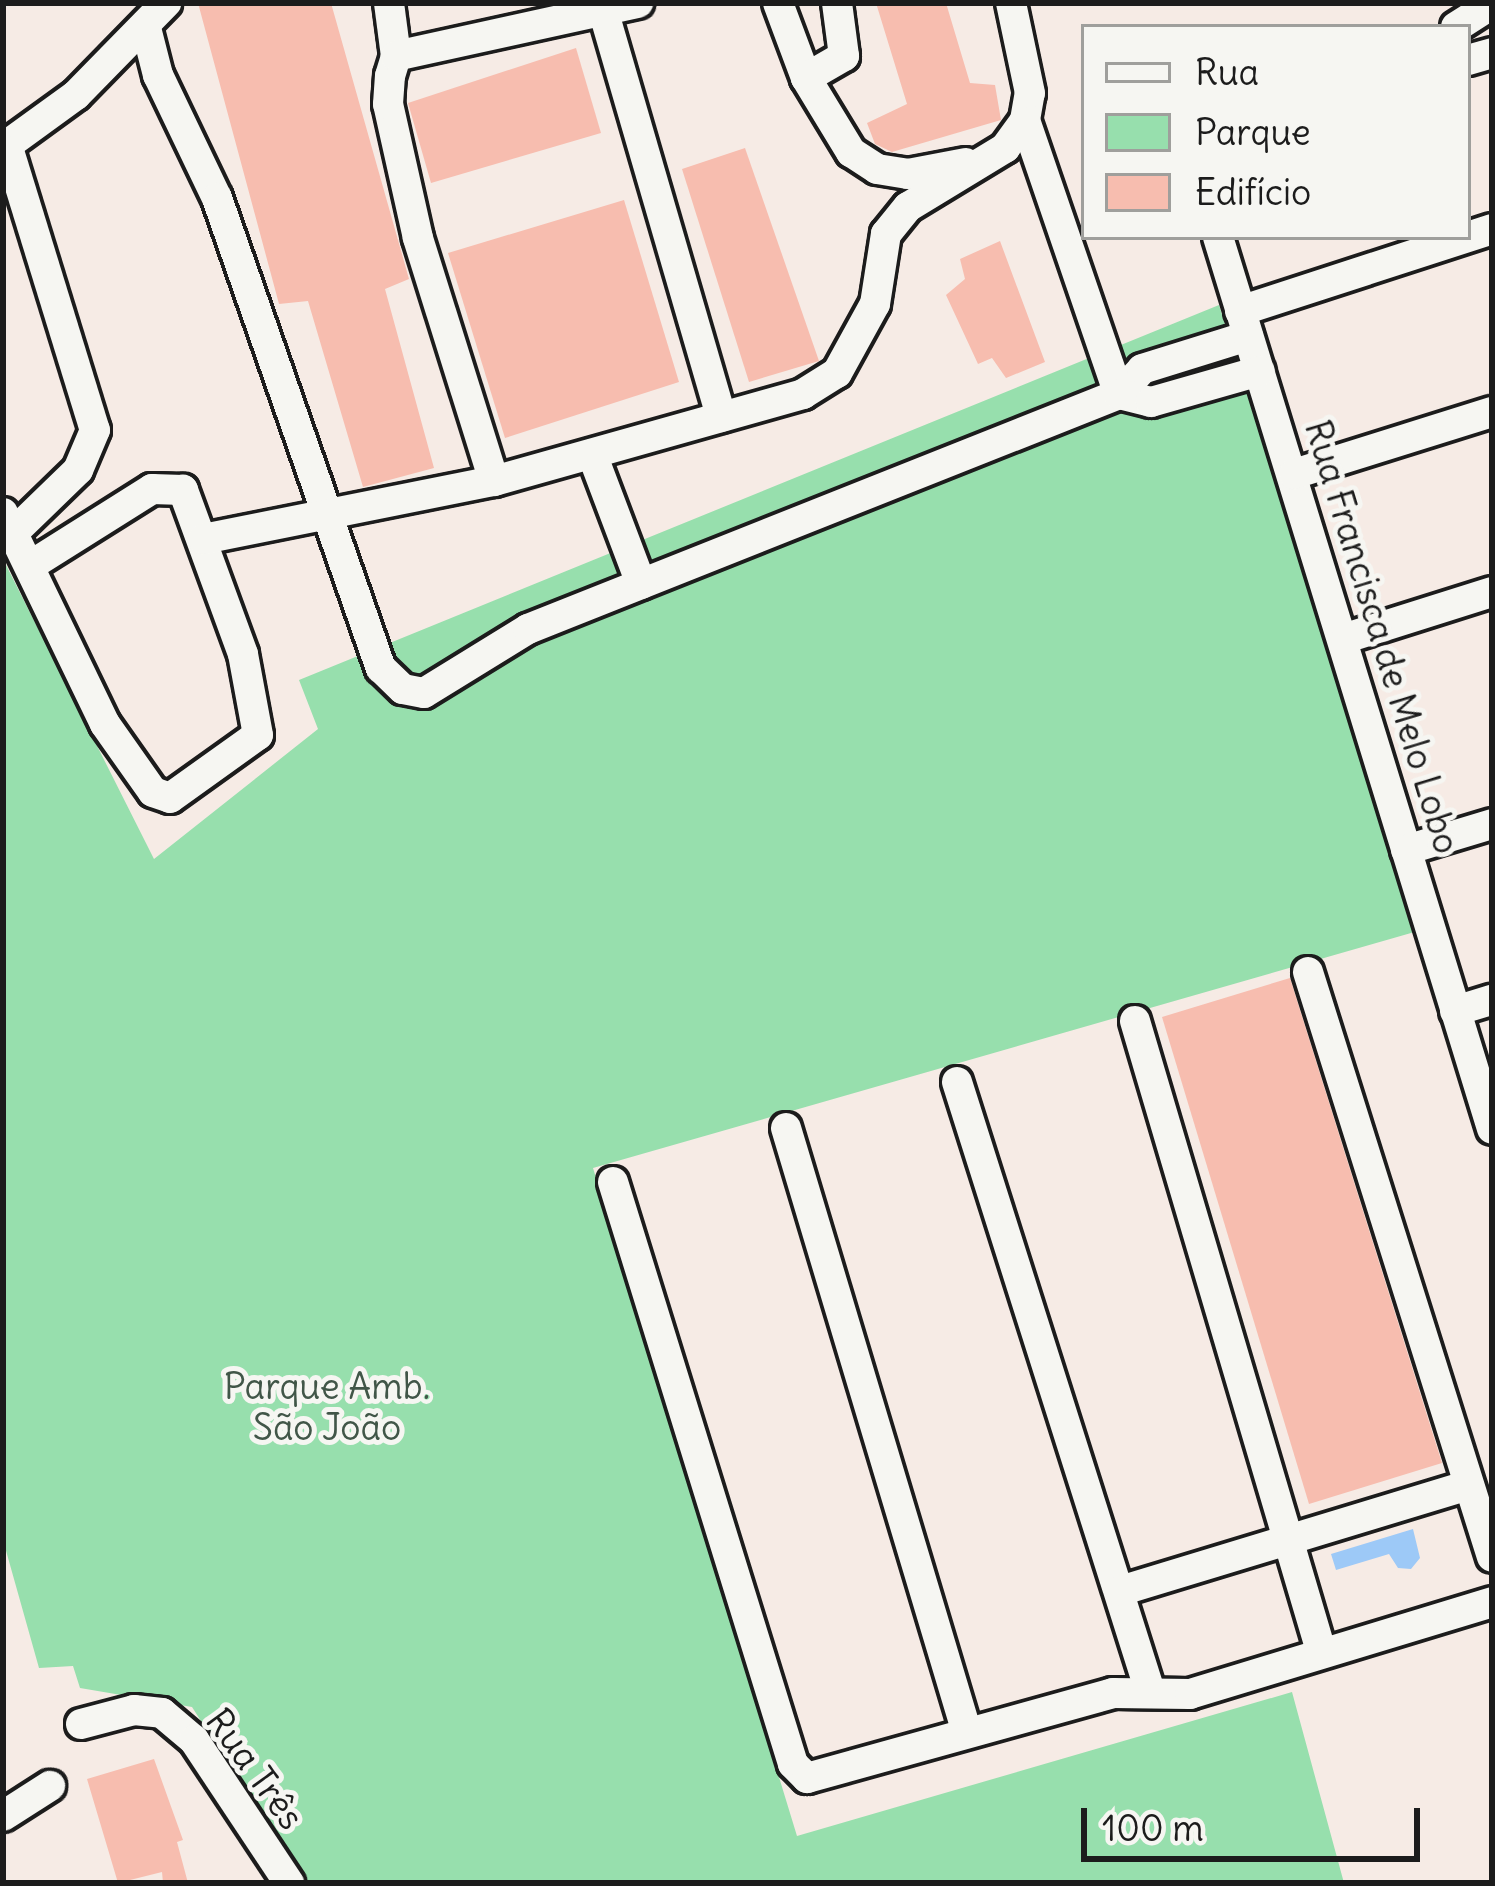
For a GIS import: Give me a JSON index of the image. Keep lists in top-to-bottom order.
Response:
{
  "streets": {
    "street": ["Rua Francisca de Melo Lobo", "Rua Três"]
  },
  "parks": ["Parque Amb. São João"],
  "legend": ["Rua", "Parque", "Edifício"],
  "scale_bar": "100 m"
}
